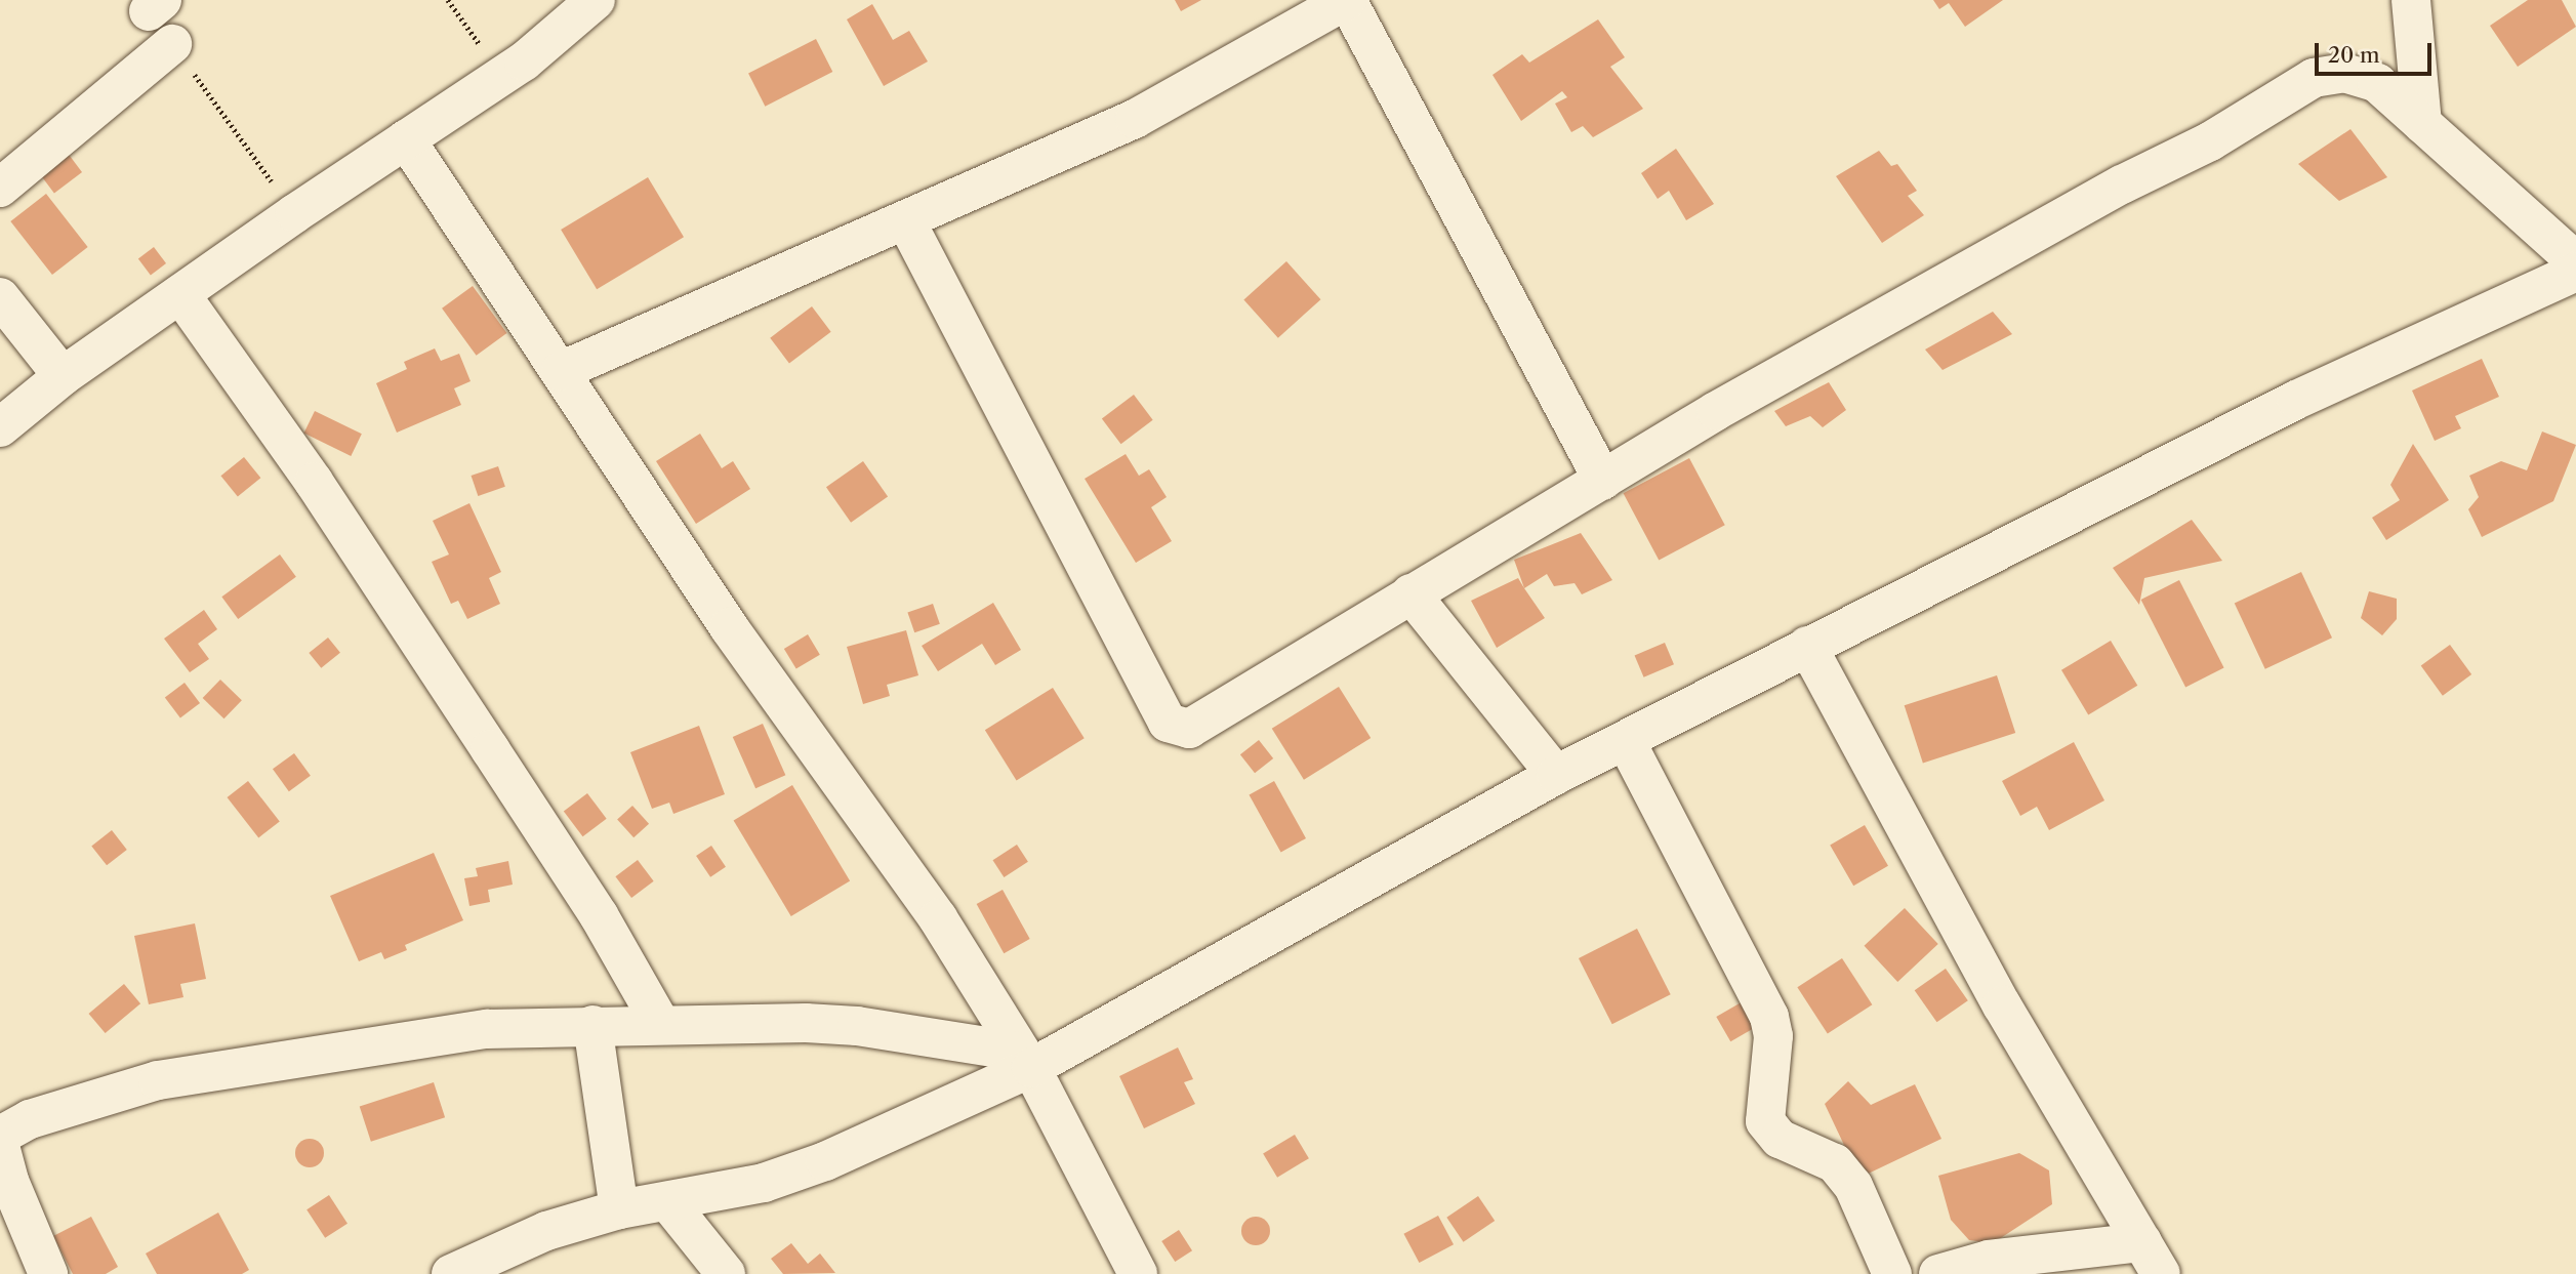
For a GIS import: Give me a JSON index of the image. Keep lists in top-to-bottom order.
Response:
{
  "scale_bar": "20 m"
}
